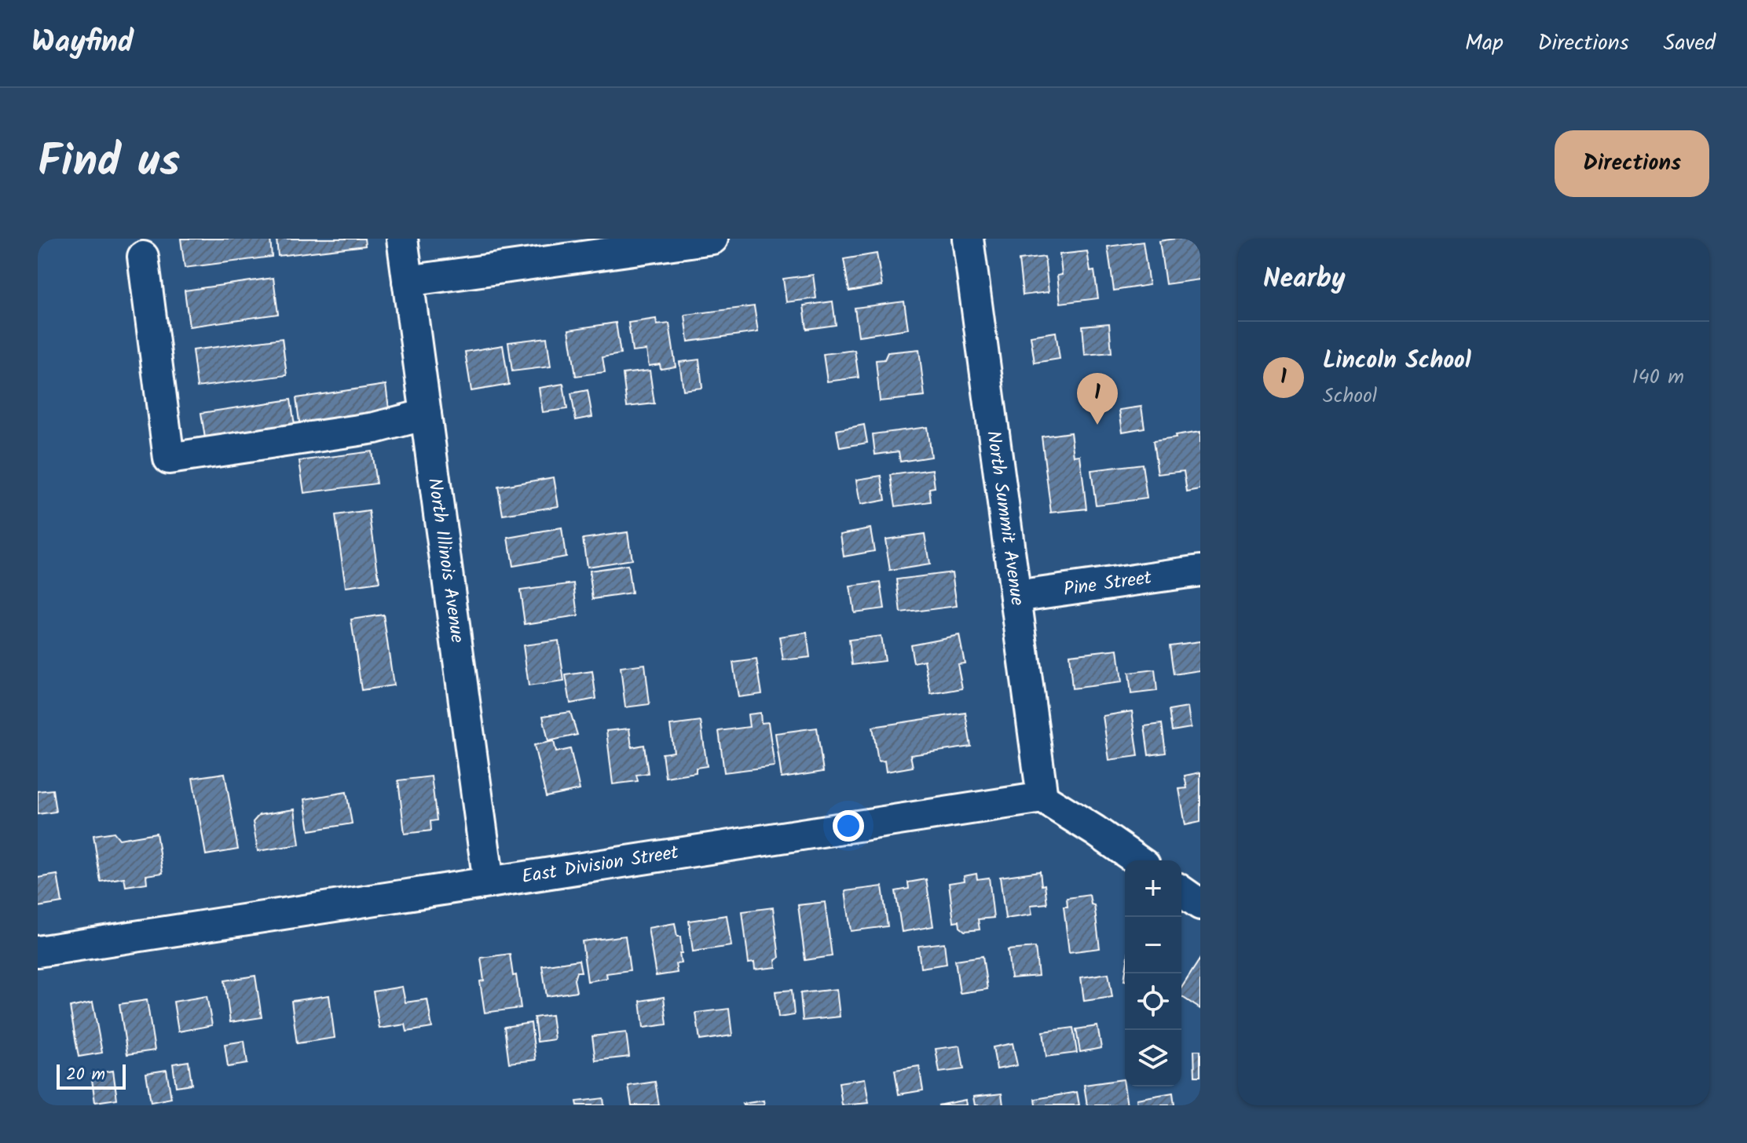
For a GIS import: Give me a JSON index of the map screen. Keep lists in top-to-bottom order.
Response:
{
  "streets": {
    "street": [
      "North Summit Avenue",
      "North Illinois Avenue",
      "Pine Street",
      "East Division Street"
    ]
  },
  "crossings": [
    ["North Summit Avenue", "Pine Street"],
    ["North Summit Avenue", "East Division Street"],
    ["North Illinois Avenue", "East Division Street"]
  ],
  "scale_bar": "20 m",
  "page": {
    "header": "Wayfind",
    "nav": ["Map", "Directions", "Saved"],
    "title": "Find us",
    "buttons": "Directions",
    "heading": "Nearby",
    "list": [
      {
        "mark": "1",
        "name": "Lincoln School",
        "note": "School",
        "value": "140 m"
      }
    ],
    "pins": "1",
    "map_buttons": ["+", "−"],
    "scale": "20 m"
  }
}
